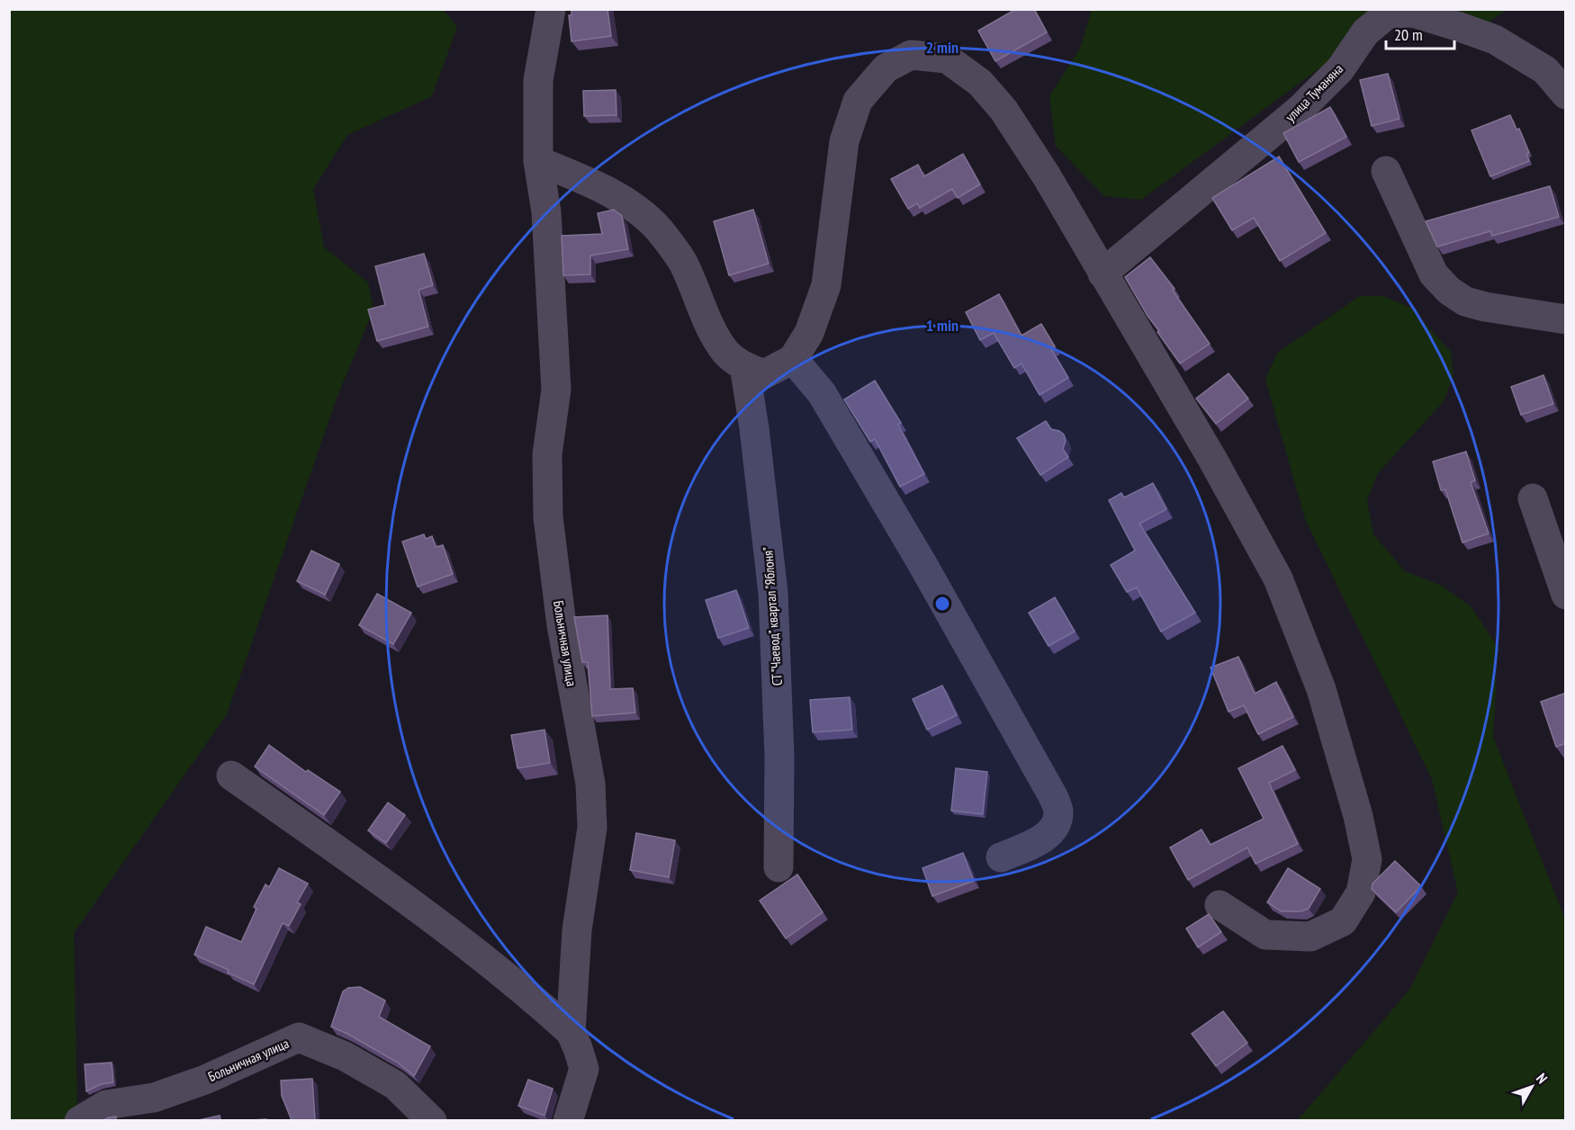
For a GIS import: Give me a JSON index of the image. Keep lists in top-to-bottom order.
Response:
{
  "streets": {
    "street": ["улица Туманяна", "СТ \"Чаевод\" квартал \"Яблоня\"", "Больничная улица"]
  },
  "scale_bar": "20 m",
  "north": "top right",
  "rings": ["2 min", "1 min"]
}
